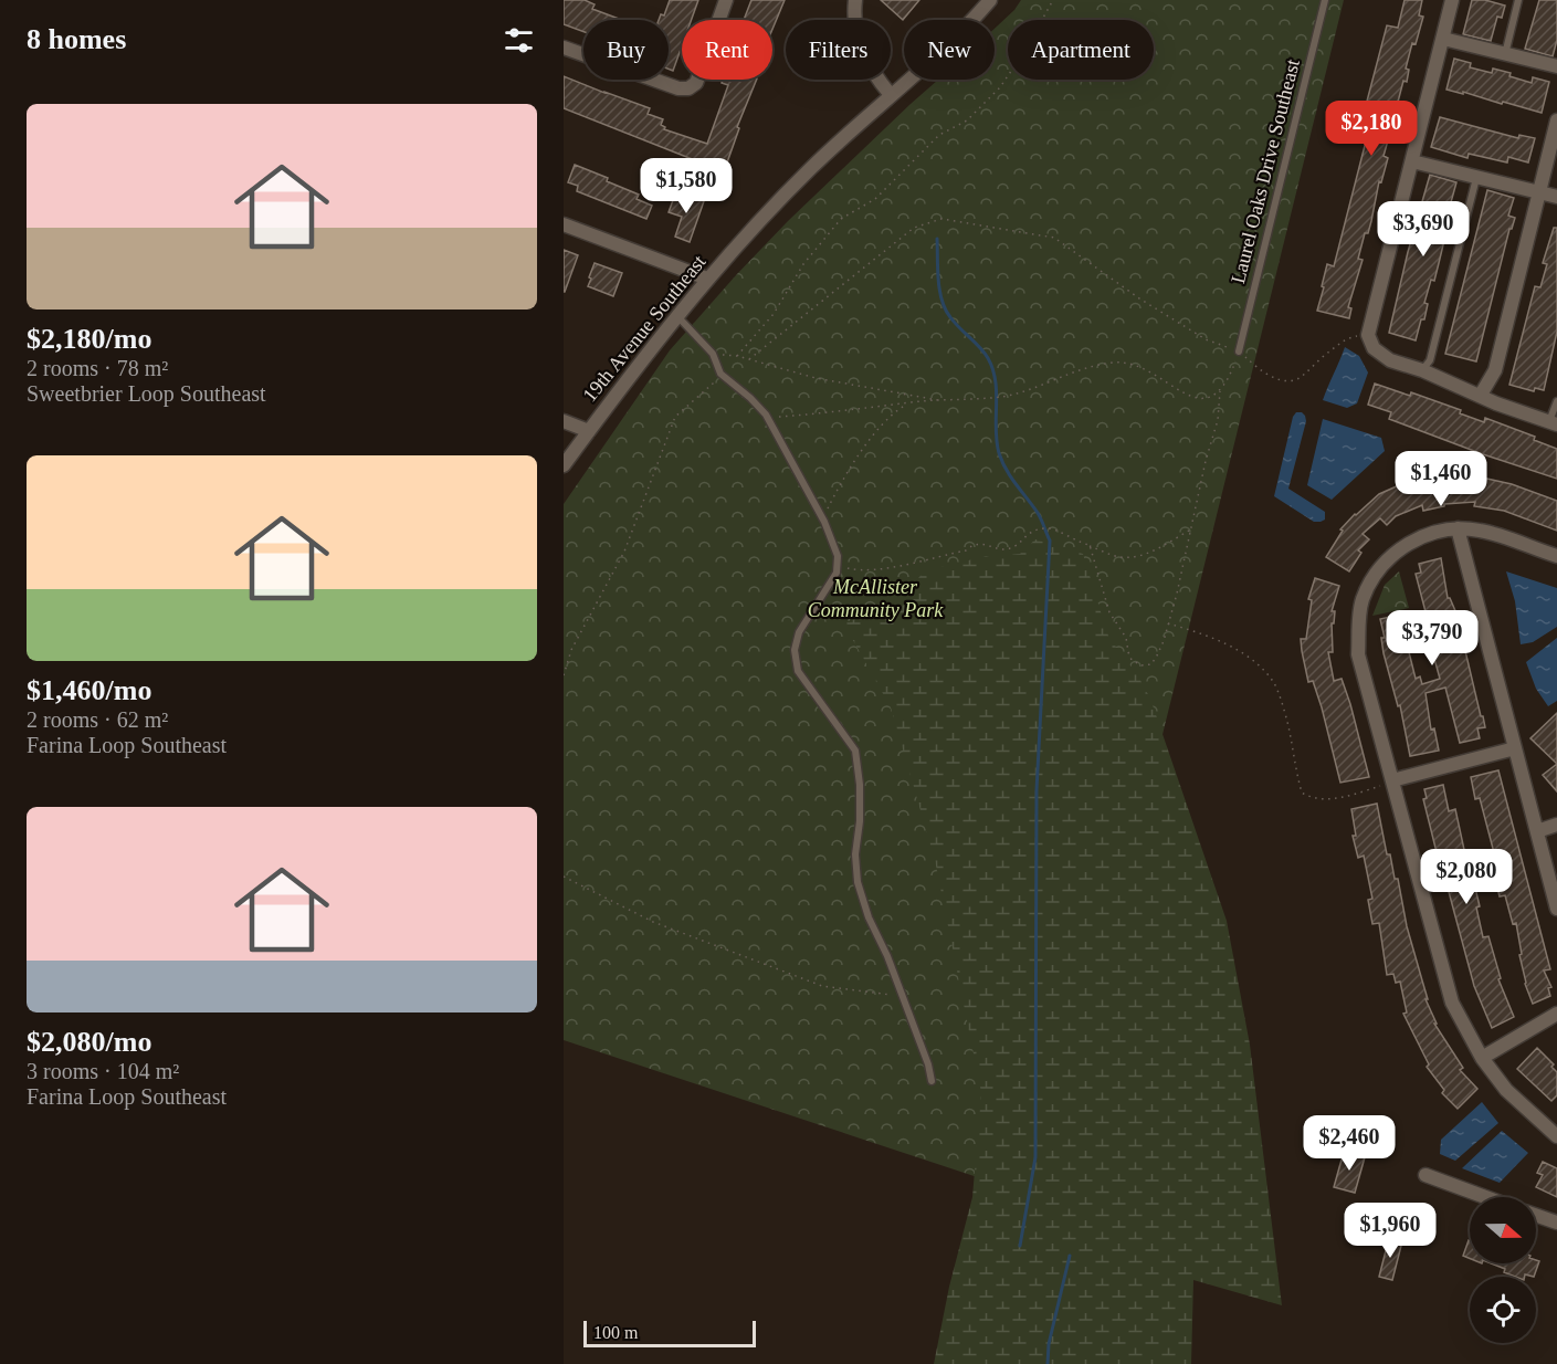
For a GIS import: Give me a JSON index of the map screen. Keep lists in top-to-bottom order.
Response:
{
  "streets": {
    "street": ["19th Avenue Southeast"],
    "lane": ["Laurel Oaks Drive Southeast"]
  },
  "parks": ["McAllister Community Park"],
  "scale_bar": "100 m",
  "north": "right",
  "page": {
    "heading": "8 homes",
    "chip": [
      "Buy",
      "Rent",
      "Filters",
      "New",
      "Apartment"
    ],
    "list": [
      {
        "name": "$2,180/mo",
        "note": "2 rooms · 78 m² · Sweetbrier Loop Southeast"
      },
      {
        "name": "$1,460/mo",
        "note": "2 rooms · 62 m² · Farina Loop Southeast"
      },
      {
        "name": "$2,080/mo",
        "note": "3 rooms · 104 m² · Farina Loop Southeast"
      }
    ],
    "price": [
      "$2,180",
      "$1,580",
      "$3,690",
      "$1,460",
      "$3,790",
      "$2,080",
      "$2,460",
      "$1,960"
    ],
    "scale": "100 m"
  }
}
